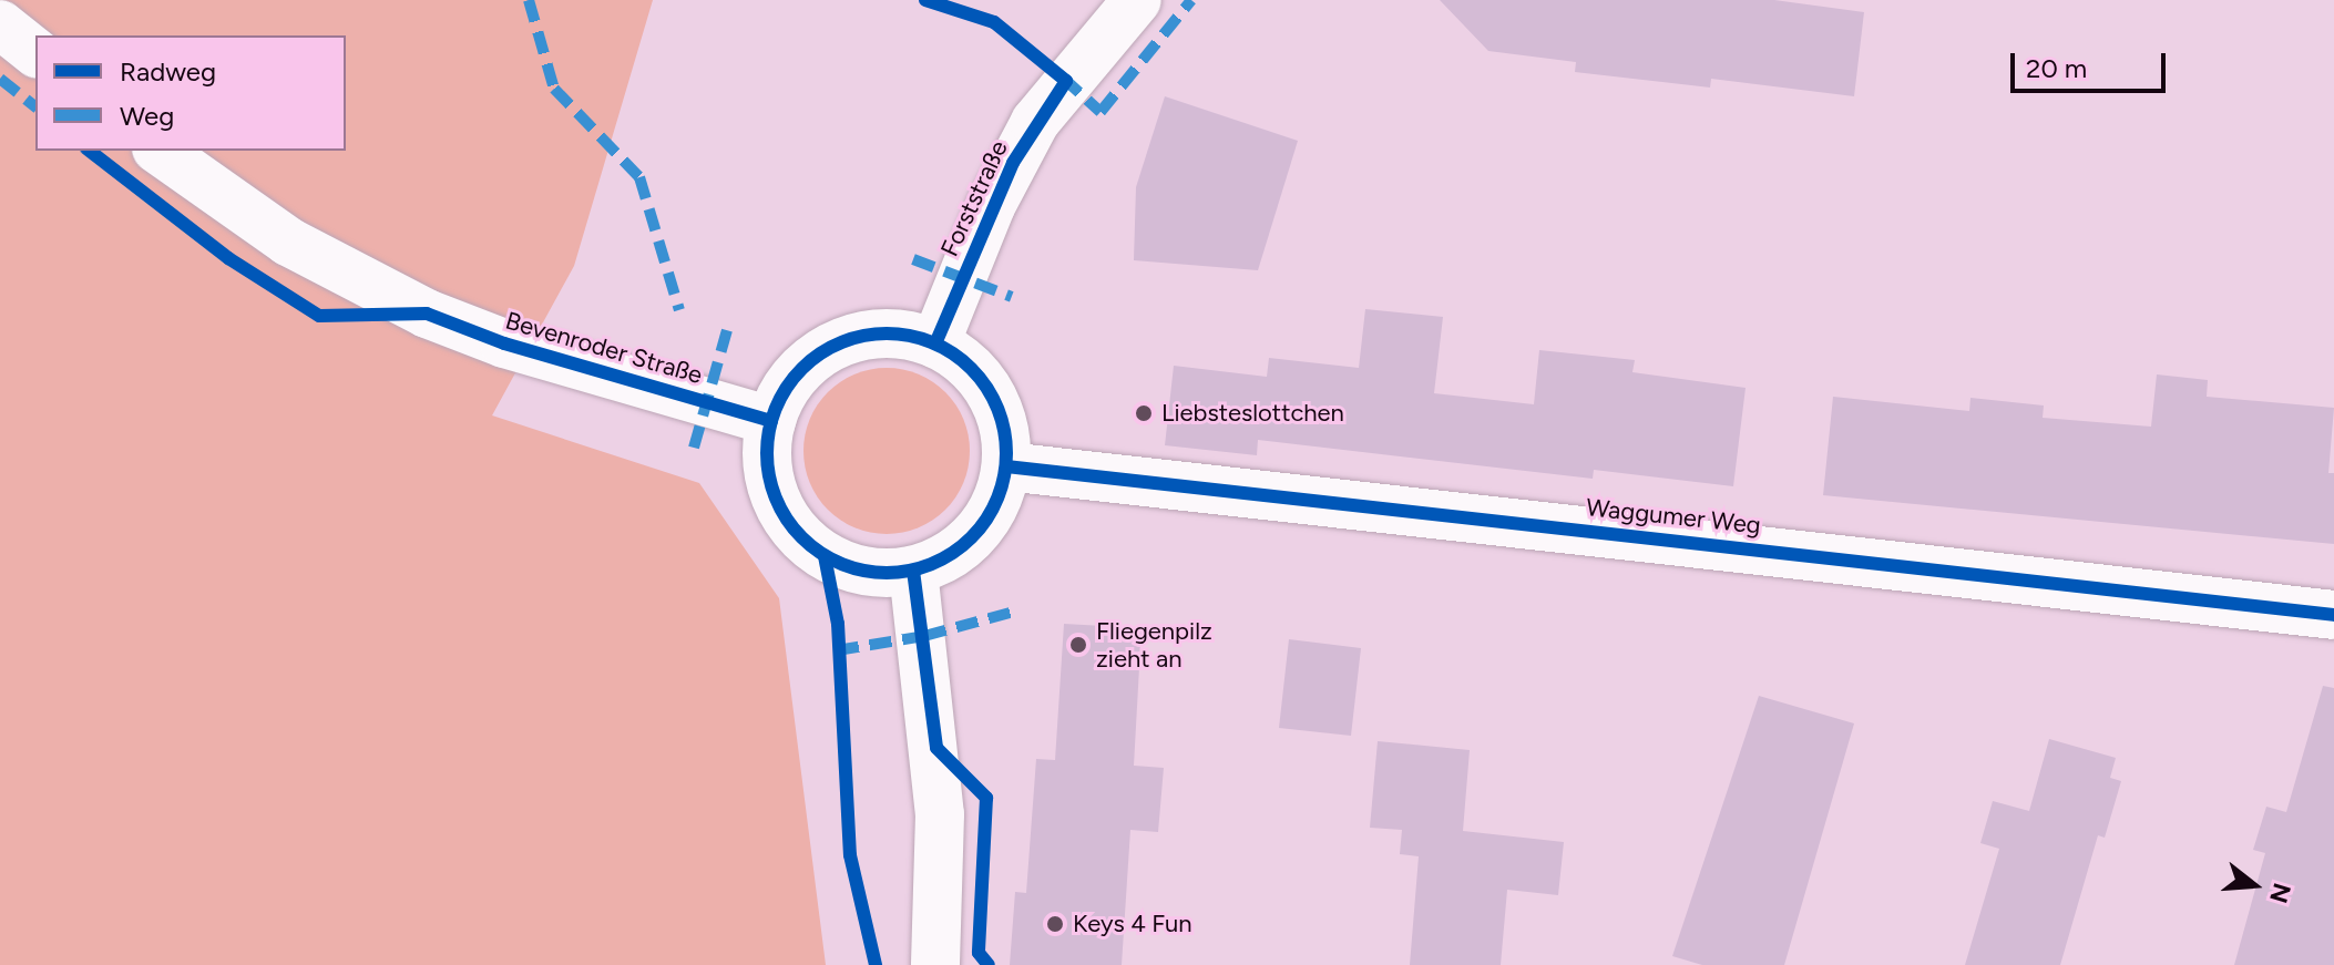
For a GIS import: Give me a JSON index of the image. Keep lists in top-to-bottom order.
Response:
{
  "streets": {
    "main road": ["Forststraße", "Bevenroder Straße", "Waggumer Weg"]
  },
  "crossings": [
    ["Forststraße", "Bevenroder Straße"],
    ["Forststraße", "Waggumer Weg"],
    ["Bevenroder Straße", "Waggumer Weg"]
  ],
  "places": ["Liebsteslottchen", "Fliegenpilz zieht an", "Keys 4 Fun"],
  "legend": ["Radweg", "Weg"],
  "scale_bar": "20 m",
  "north": "right"
}
